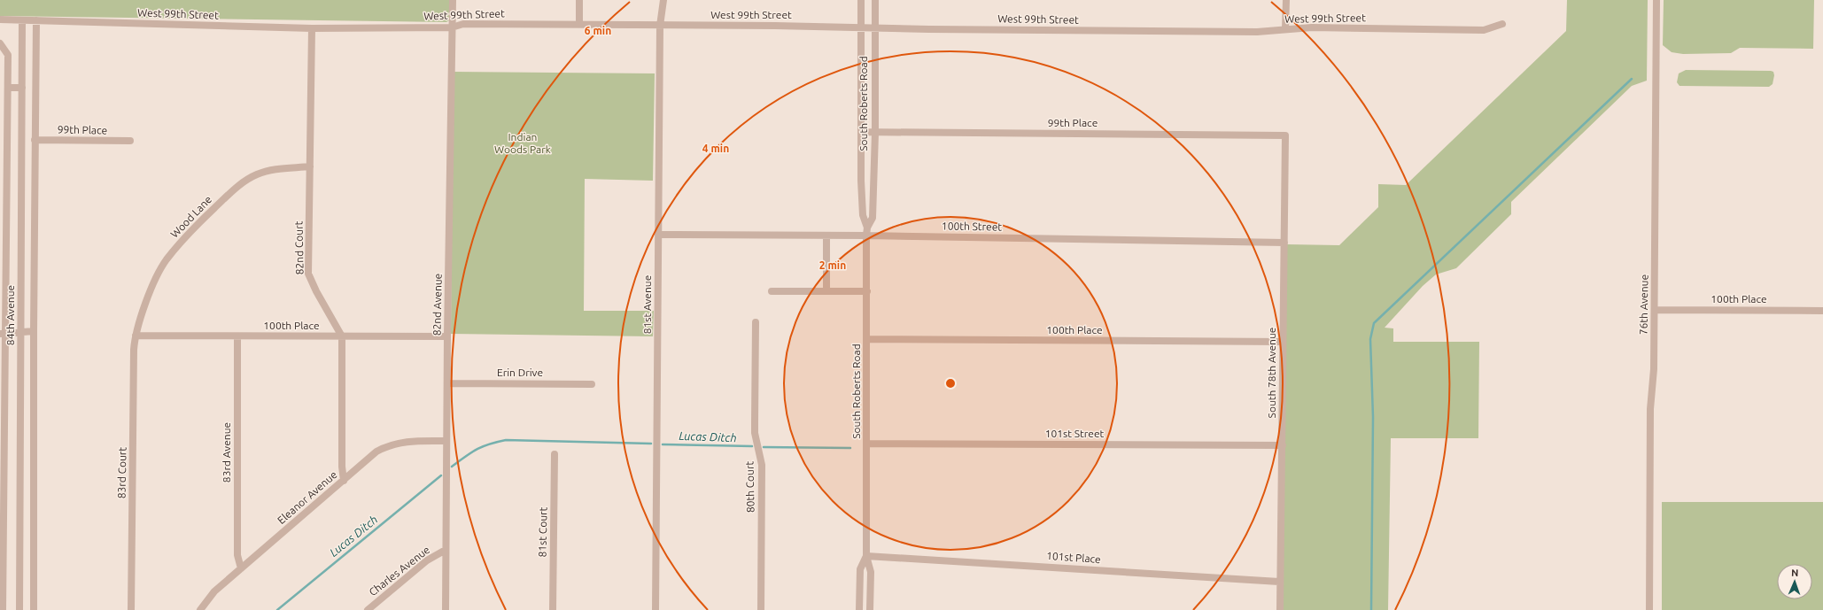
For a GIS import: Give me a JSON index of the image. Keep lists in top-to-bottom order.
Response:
{
  "streets": {
    "street": [
      "West 99th Street",
      "South Roberts Road",
      "99th Place",
      "Wood Lane",
      "100th Street",
      "82nd Court",
      "100th Place",
      "82nd Avenue",
      "81st Avenue",
      "76th Avenue",
      "84th Avenue",
      "Erin Drive",
      "South 78th Avenue",
      "101st Street",
      "83rd Avenue",
      "83rd Court",
      "80th Court",
      "Eleanor Avenue",
      "81st Court",
      "101st Place",
      "Charles Avenue"
    ]
  },
  "crossings": [
    ["West 99th Street", "South Roberts Road"],
    ["West 99th Street", "82nd Court"],
    ["West 99th Street", "82nd Avenue"],
    ["West 99th Street", "81st Avenue"],
    ["West 99th Street", "84th Avenue"],
    ["South Roberts Road", "99th Place"],
    ["South Roberts Road", "100th Street"],
    ["South Roberts Road", "100th Place"],
    ["South Roberts Road", "101st Street"],
    ["South Roberts Road", "101st Place"],
    ["99th Place", "South 78th Avenue"],
    ["Wood Lane", "82nd Court"],
    ["Wood Lane", "100th Place"],
    ["Wood Lane", "83rd Court"],
    ["100th Street", "81st Avenue"],
    ["100th Street", "South 78th Avenue"],
    ["82nd Court", "100th Place"],
    ["82nd Court", "Eleanor Avenue"],
    ["100th Place", "82nd Avenue"],
    ["100th Place", "76th Avenue"],
    ["100th Place", "South 78th Avenue"],
    ["100th Place", "83rd Avenue"],
    ["100th Place", "83rd Court"],
    ["82nd Avenue", "Erin Drive"],
    ["82nd Avenue", "Eleanor Avenue"],
    ["82nd Avenue", "Charles Avenue"],
    ["South 78th Avenue", "101st Street"],
    ["South 78th Avenue", "101st Place"],
    ["83rd Avenue", "Eleanor Avenue"]
  ],
  "water": ["Lucas Ditch"],
  "parks": ["Indian Woods Park"],
  "north": "top",
  "rings": ["6 min", "4 min", "2 min"]
}
